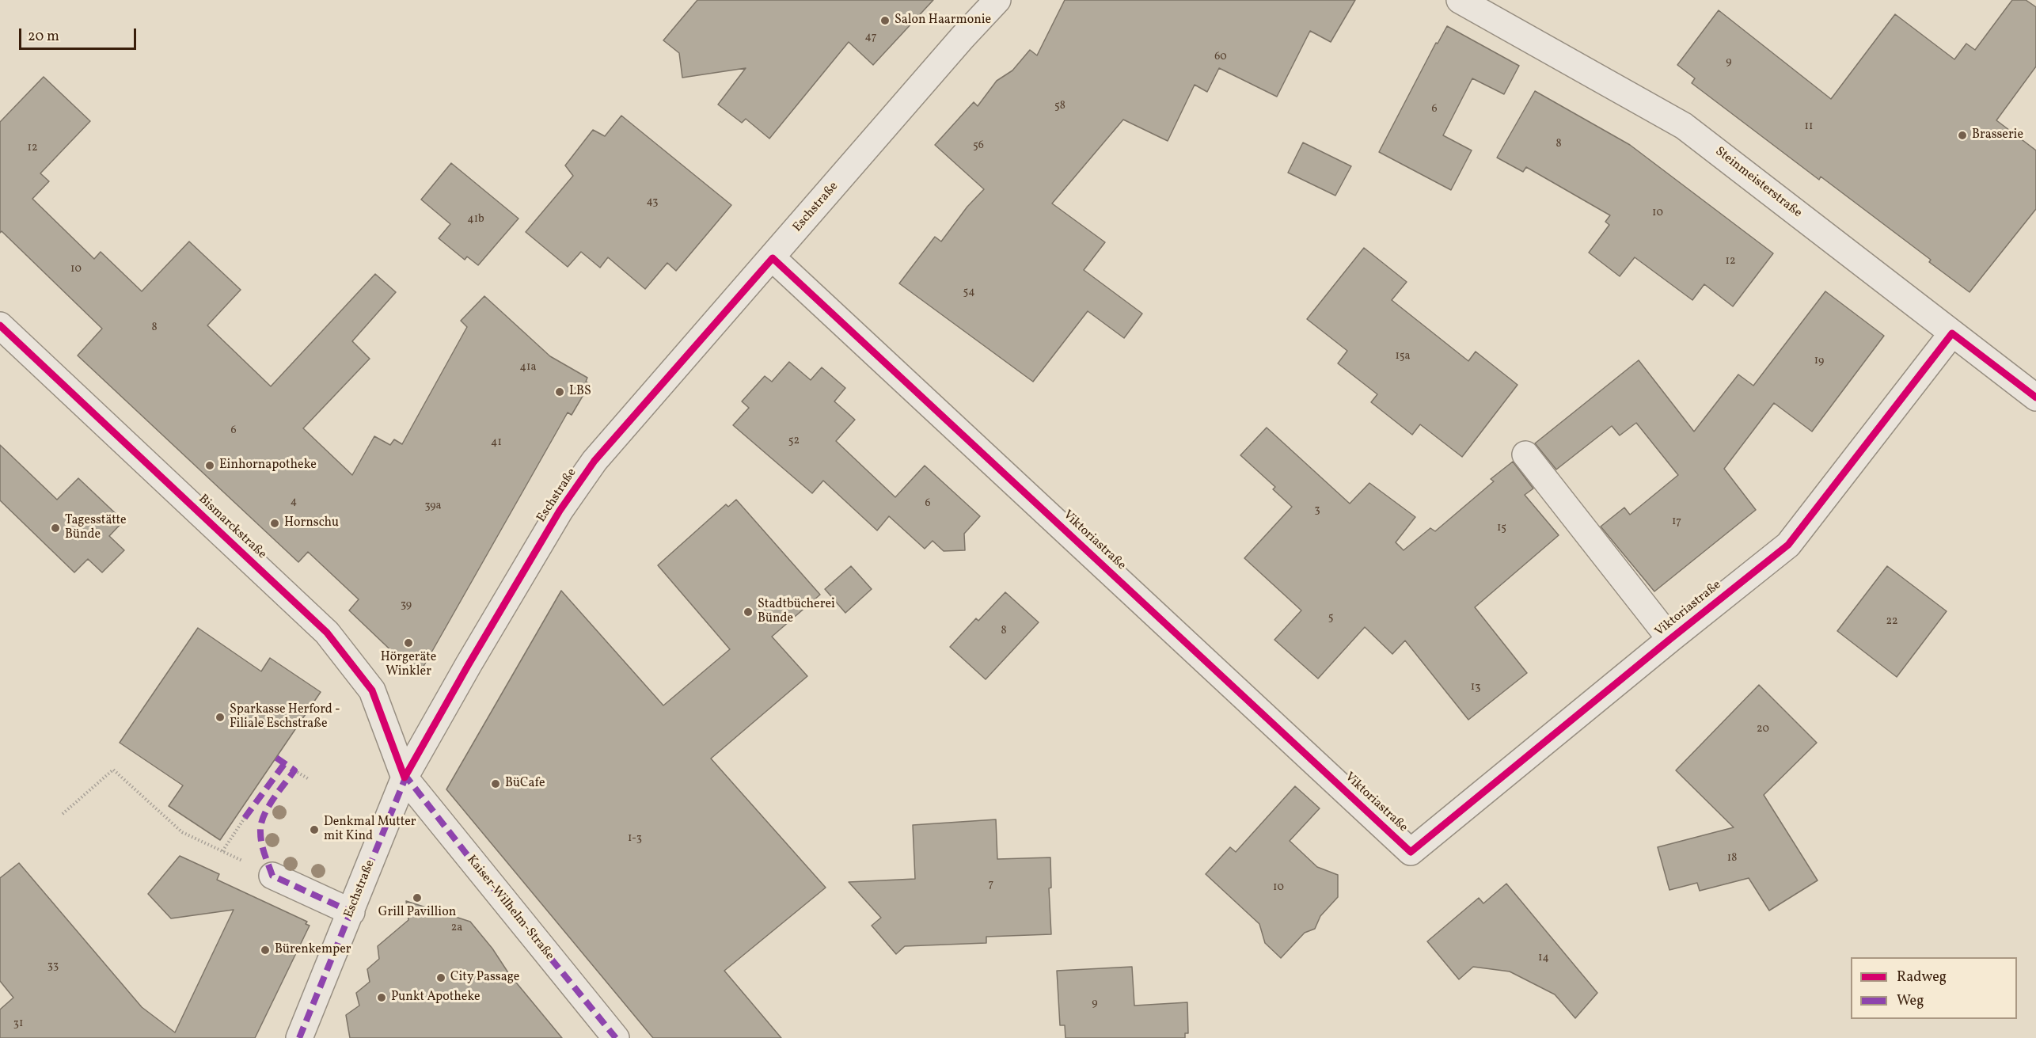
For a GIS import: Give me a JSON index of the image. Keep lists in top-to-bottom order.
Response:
{
  "streets": {
    "street": [
      "Steinmeisterstraße",
      "Eschstraße",
      "Bismarckstraße",
      "Viktoriastraße",
      "Kaiser-Wilhelm-Straße"
    ]
  },
  "crossings": [
    ["Steinmeisterstraße", "Viktoriastraße"],
    ["Eschstraße", "Bismarckstraße"],
    ["Eschstraße", "Viktoriastraße"],
    ["Eschstraße", "Kaiser-Wilhelm-Straße"],
    ["Bismarckstraße", "Kaiser-Wilhelm-Straße"]
  ],
  "places": [
    "Salon Haarmonie",
    "Brasserie",
    "LBS",
    "Einhornapotheke",
    "Hornschu",
    "Tagesstätte Bünde",
    "Stadtbücherei Bünde",
    "Hörgeräte Winkler",
    "Sparkasse Herford - Filiale Eschstraße",
    "BüCafe",
    "Denkmal Mutter mit Kind",
    "Grill Pavillion",
    "Bürenkemper",
    "City Passage",
    "Punkt Apotheke"
  ],
  "house_numbers": [
    "47",
    "60",
    "9",
    "58",
    "6",
    "11",
    "8",
    "56",
    "12",
    "43",
    "10",
    "41b",
    "12",
    "10",
    "54",
    "8",
    "15a",
    "19",
    "41a",
    "6",
    "52",
    "41",
    "4",
    "6",
    "39a",
    "3",
    "17",
    "15",
    "39",
    "5",
    "22",
    "8",
    "13",
    "20",
    "1-3",
    "18",
    "7",
    "10",
    "2a",
    "14",
    "33",
    "9",
    "31"
  ],
  "legend": ["Radweg", "Weg"],
  "scale_bar": "20 m"
}
